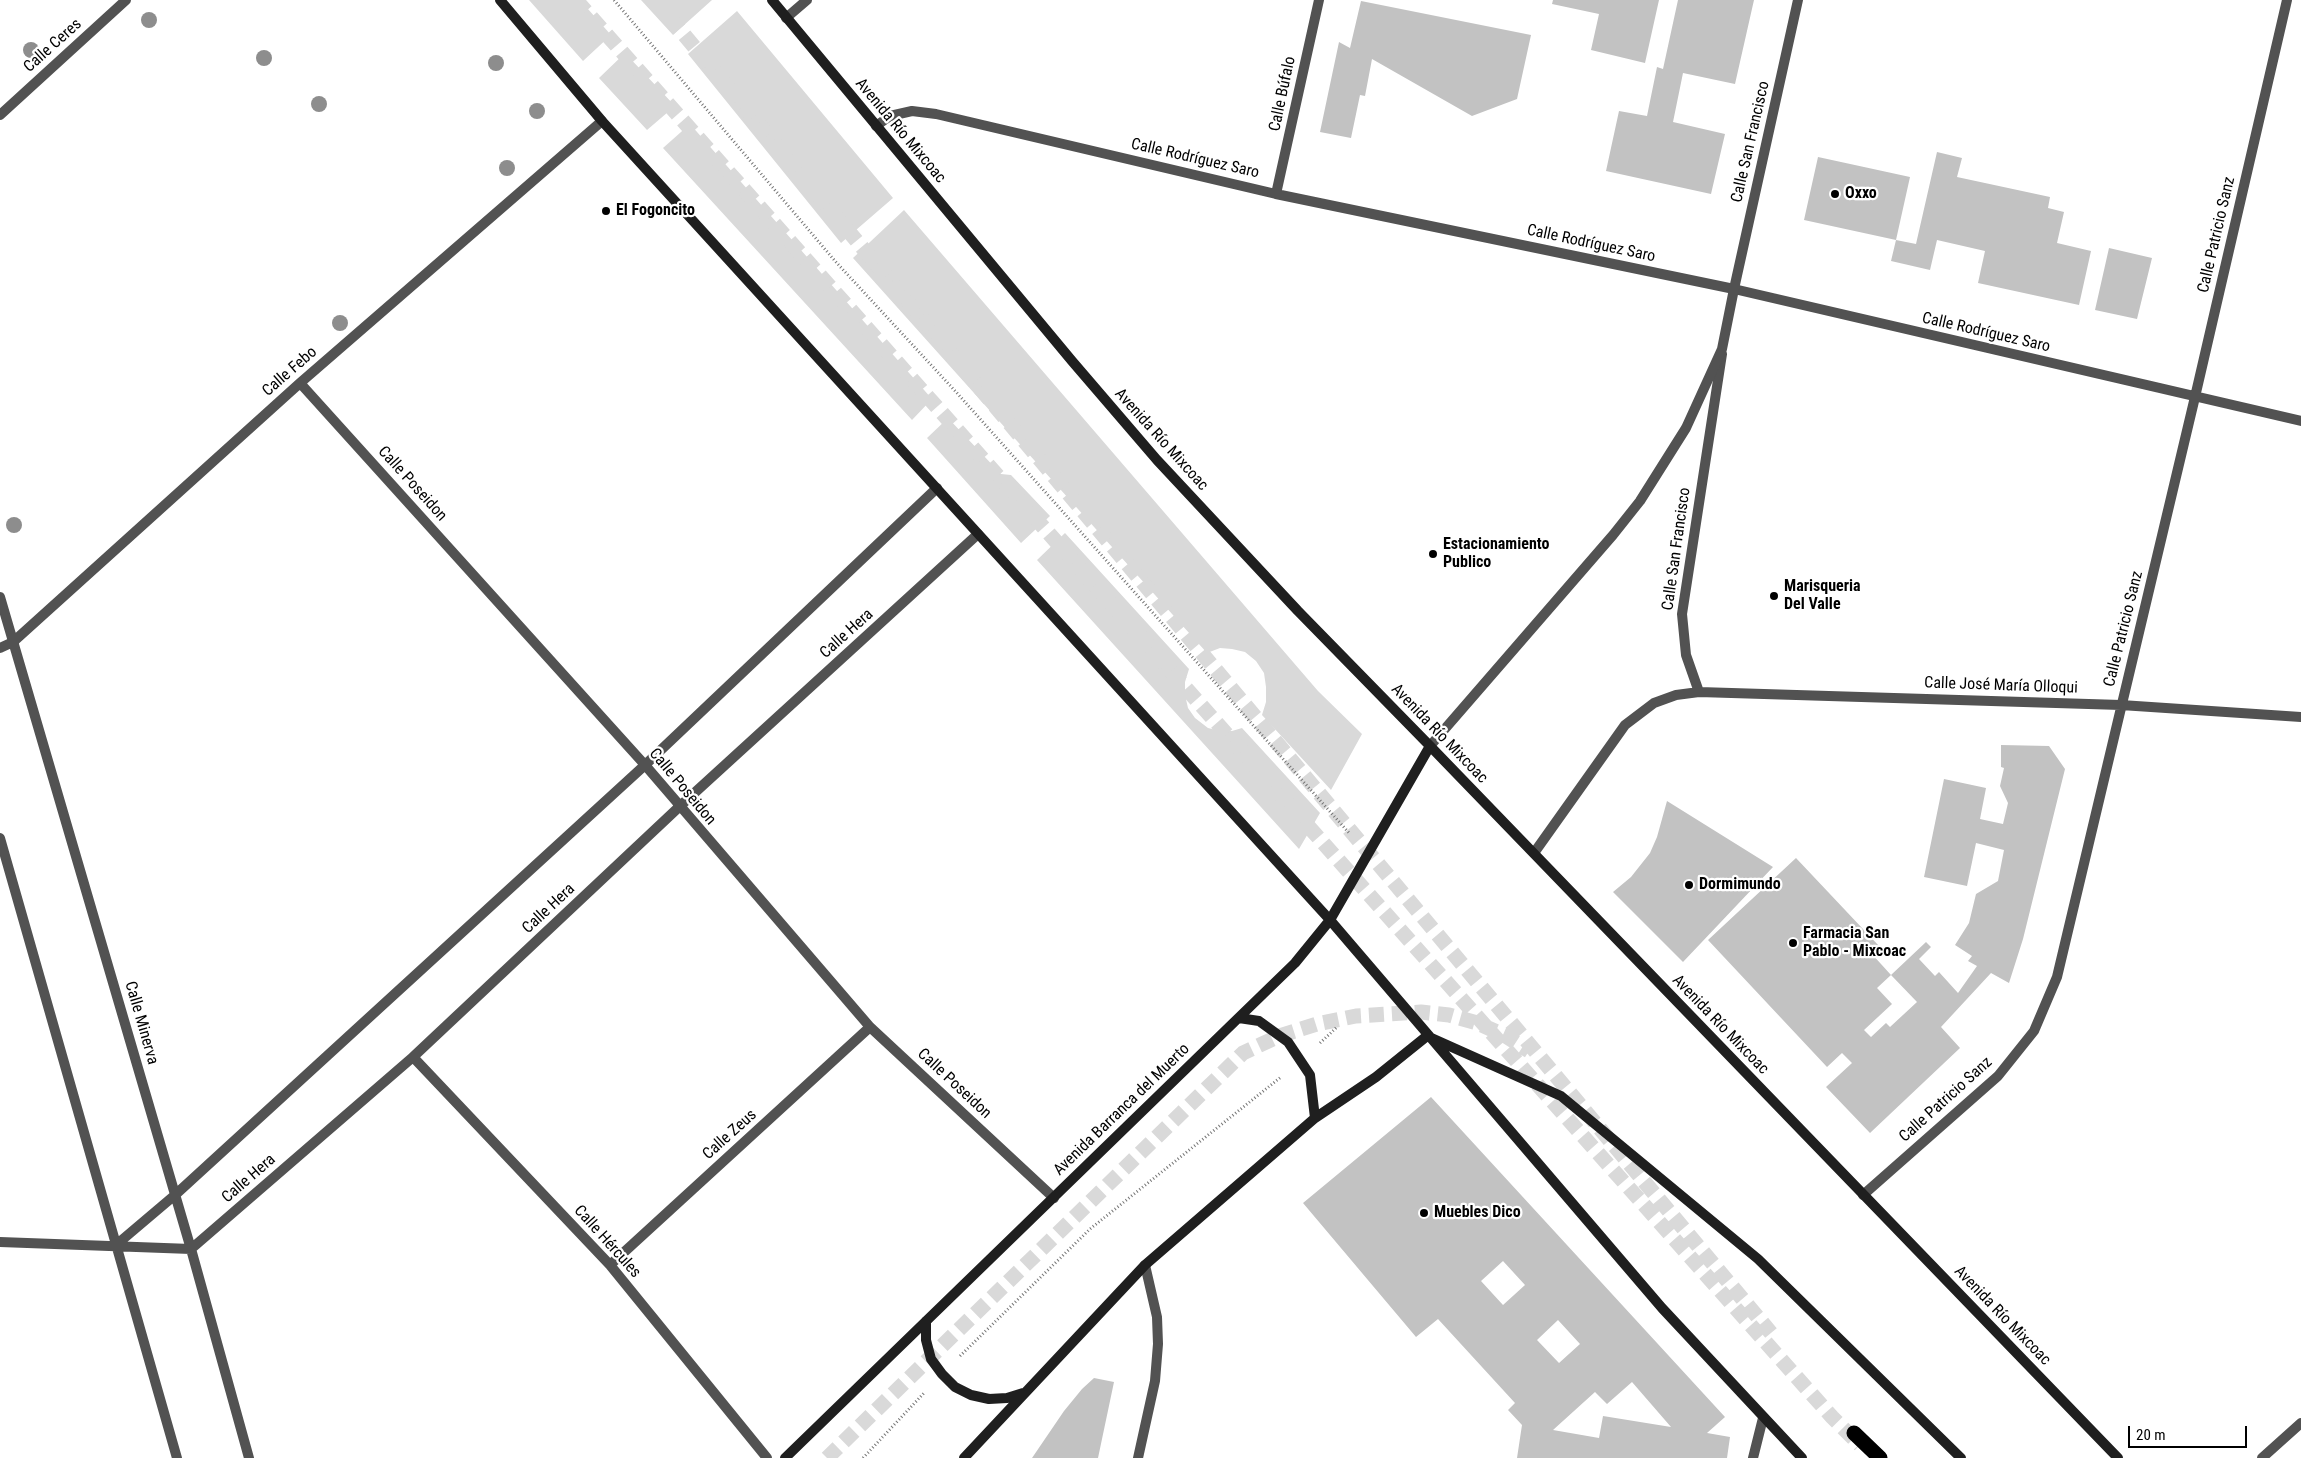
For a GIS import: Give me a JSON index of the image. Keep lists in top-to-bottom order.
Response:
{
  "streets": {
    "main road": ["Avenida Río Mixcoac", "Avenida Barranca del Muerto"],
    "street": [
      "Calle Ceres",
      "Calle Búfalo",
      "Calle San Francisco",
      "Calle Rodríguez Saro",
      "Calle Patricio Sanz",
      "Calle Febo",
      "Calle Poseidon",
      "Calle Hera",
      "Calle José María Olloqui",
      "Calle Minerva",
      "Calle Zeus",
      "Calle Hércules"
    ]
  },
  "crossings": [
    ["Calle Búfalo", "Calle Rodríguez Saro"],
    ["Avenida Río Mixcoac", "Calle San Francisco"],
    ["Avenida Río Mixcoac", "Calle Rodríguez Saro"],
    ["Avenida Río Mixcoac", "Calle Patricio Sanz"],
    ["Avenida Río Mixcoac", "Avenida Barranca del Muerto"],
    ["Calle San Francisco", "Calle Rodríguez Saro"],
    ["Calle San Francisco", "Calle José María Olloqui"],
    ["Calle San Francisco", "Avenida Barranca del Muerto"],
    ["Calle Rodríguez Saro", "Calle Patricio Sanz"],
    ["Calle Patricio Sanz", "Calle José María Olloqui"],
    ["Calle Febo", "Calle Poseidon"],
    ["Calle Febo", "Calle Minerva"],
    ["Calle Poseidon", "Calle Hera"],
    ["Calle Poseidon", "Avenida Barranca del Muerto"],
    ["Calle Poseidon", "Calle Zeus"],
    ["Calle Hera", "Calle Minerva"],
    ["Calle Hera", "Calle Hércules"],
    ["Calle Zeus", "Calle Hércules"]
  ],
  "places": [
    "Oxxo",
    "El Fogoncito",
    "Estacionamiento Publico",
    "Marisqueria Del Valle",
    "Dormimundo",
    "Farmacia San Pablo - Mixcoac",
    "Muebles Dico"
  ],
  "scale_bar": "20 m"
}
